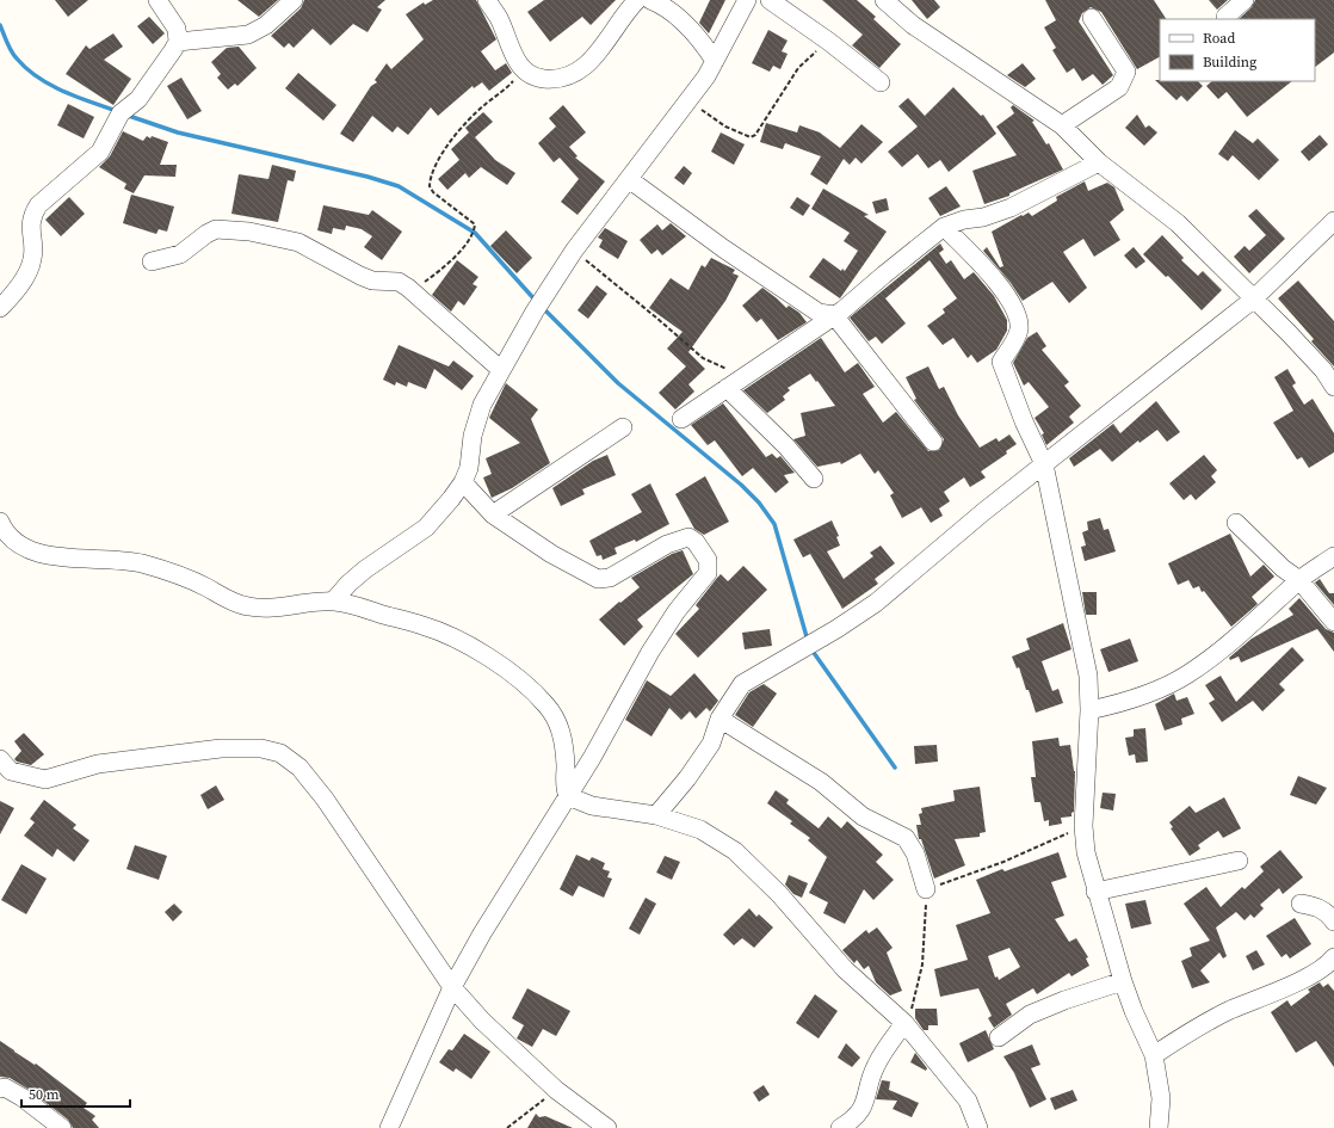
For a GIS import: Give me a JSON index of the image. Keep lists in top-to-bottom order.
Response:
{
  "legend": ["Road", "Building"],
  "scale_bar": "50 m"
}
